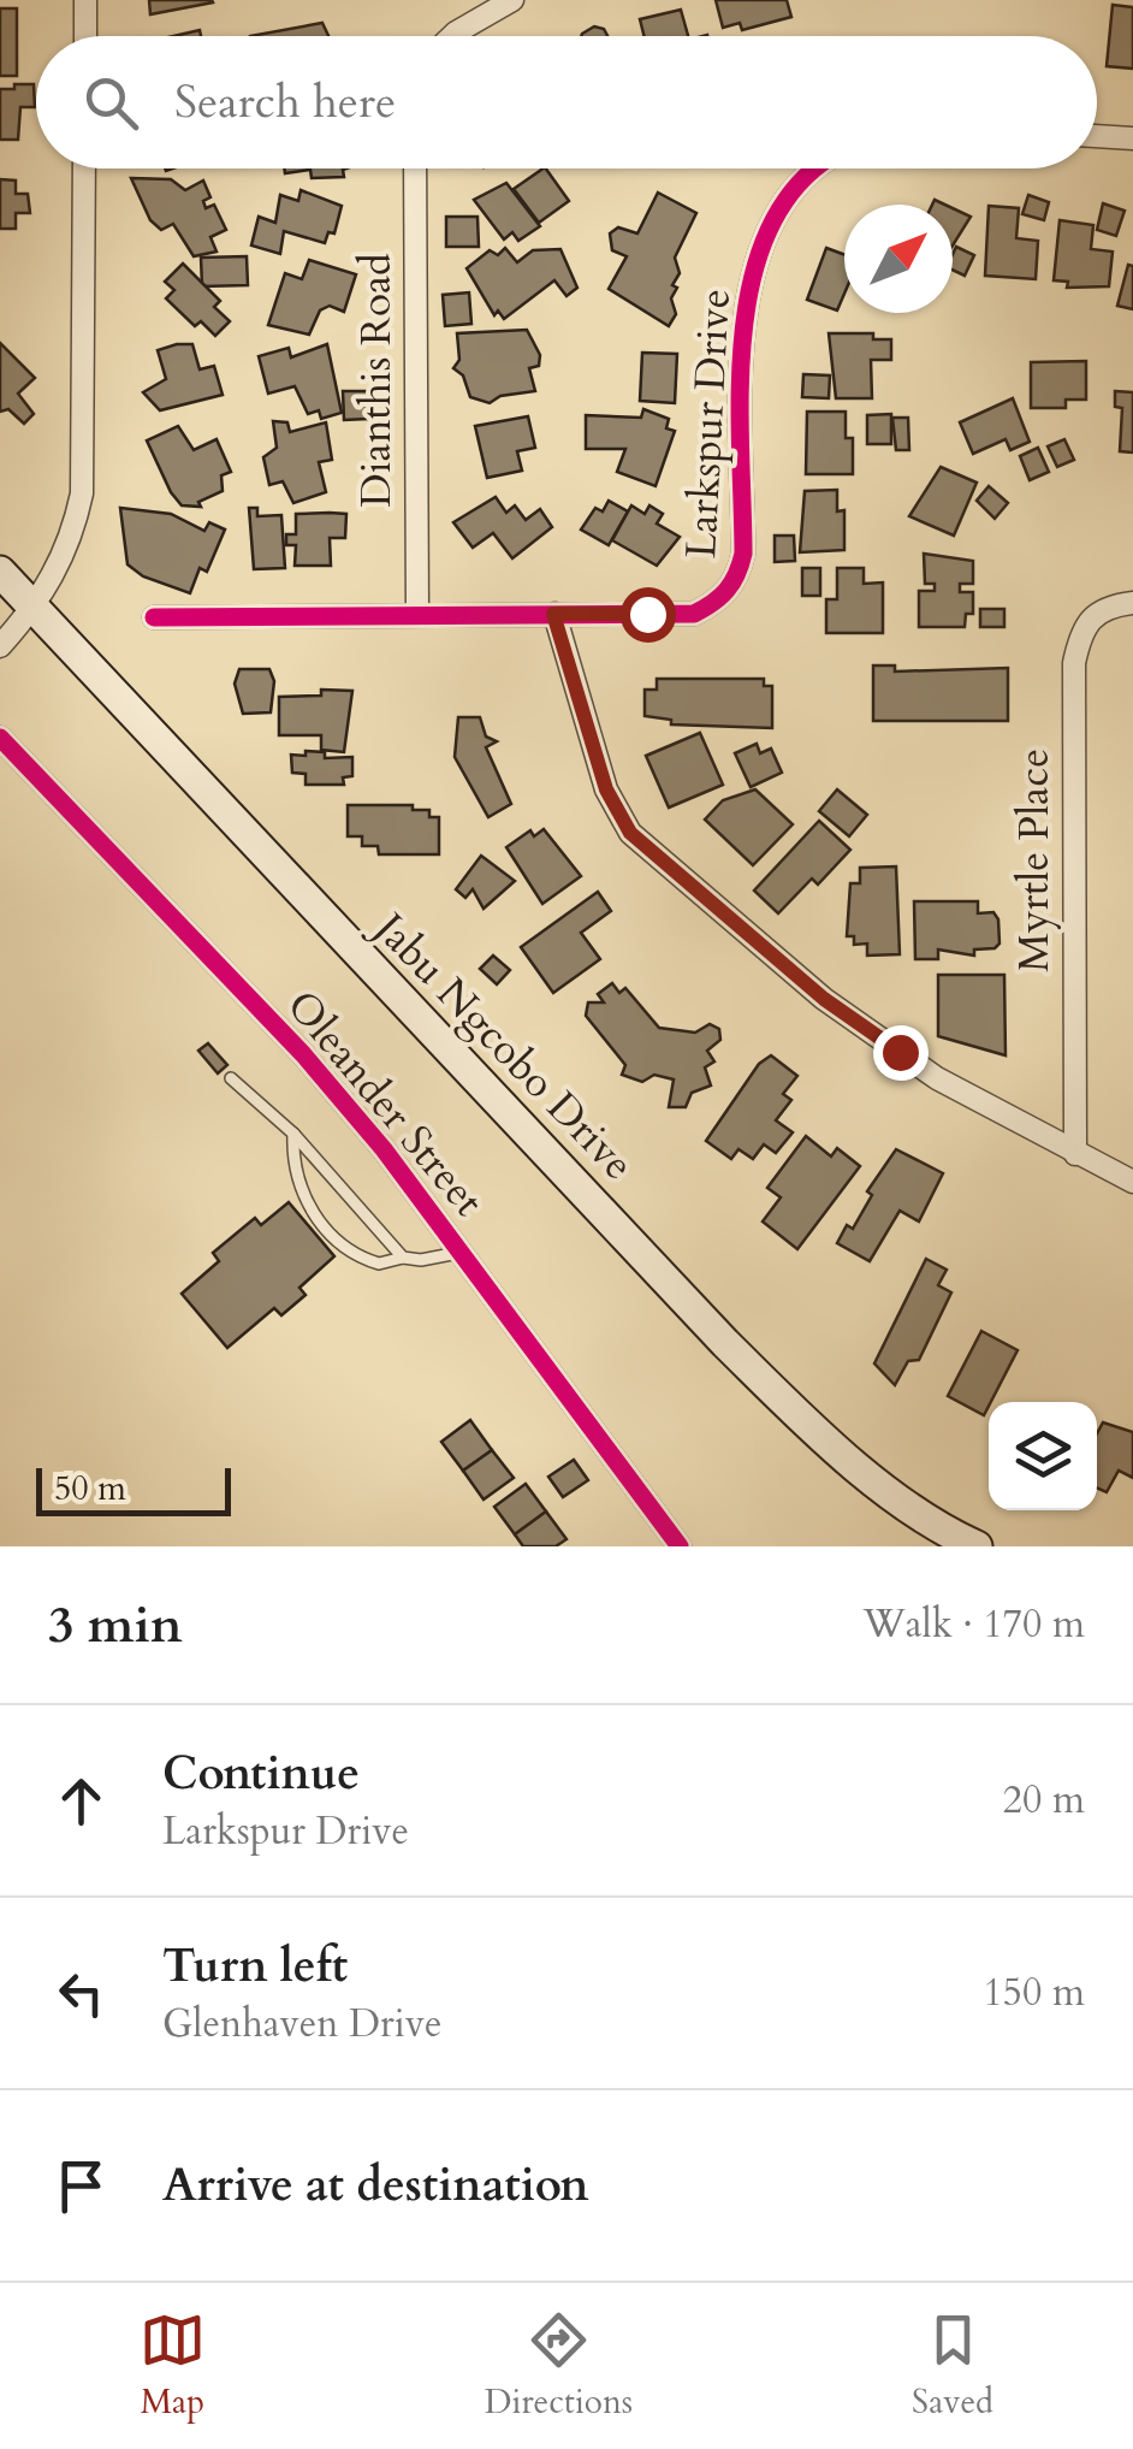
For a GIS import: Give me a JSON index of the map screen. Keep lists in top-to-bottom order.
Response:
{
  "streets": {
    "main road": ["Jabu Ngcobo Drive"],
    "street": [
      "Dianthis Road",
      "Larkspur Drive",
      "Myrtle Place",
      "Oleander Street"
    ]
  },
  "crossings": [
    ["Dianthis Road", "Larkspur Drive"]
  ],
  "scale_bar": "50 m",
  "north": "top right",
  "page": {
    "search": "Search here",
    "scale": "50 m",
    "heading": ["3 min", "Walk · 170 m"],
    "list": [
      ["Continue", "Larkspur Drive", "20 m"],
      ["Turn left", "Glenhaven Drive", "150 m"],
      "Arrive at destination"
    ],
    "nav": ["Map", "Directions", "Saved"]
  }
}
